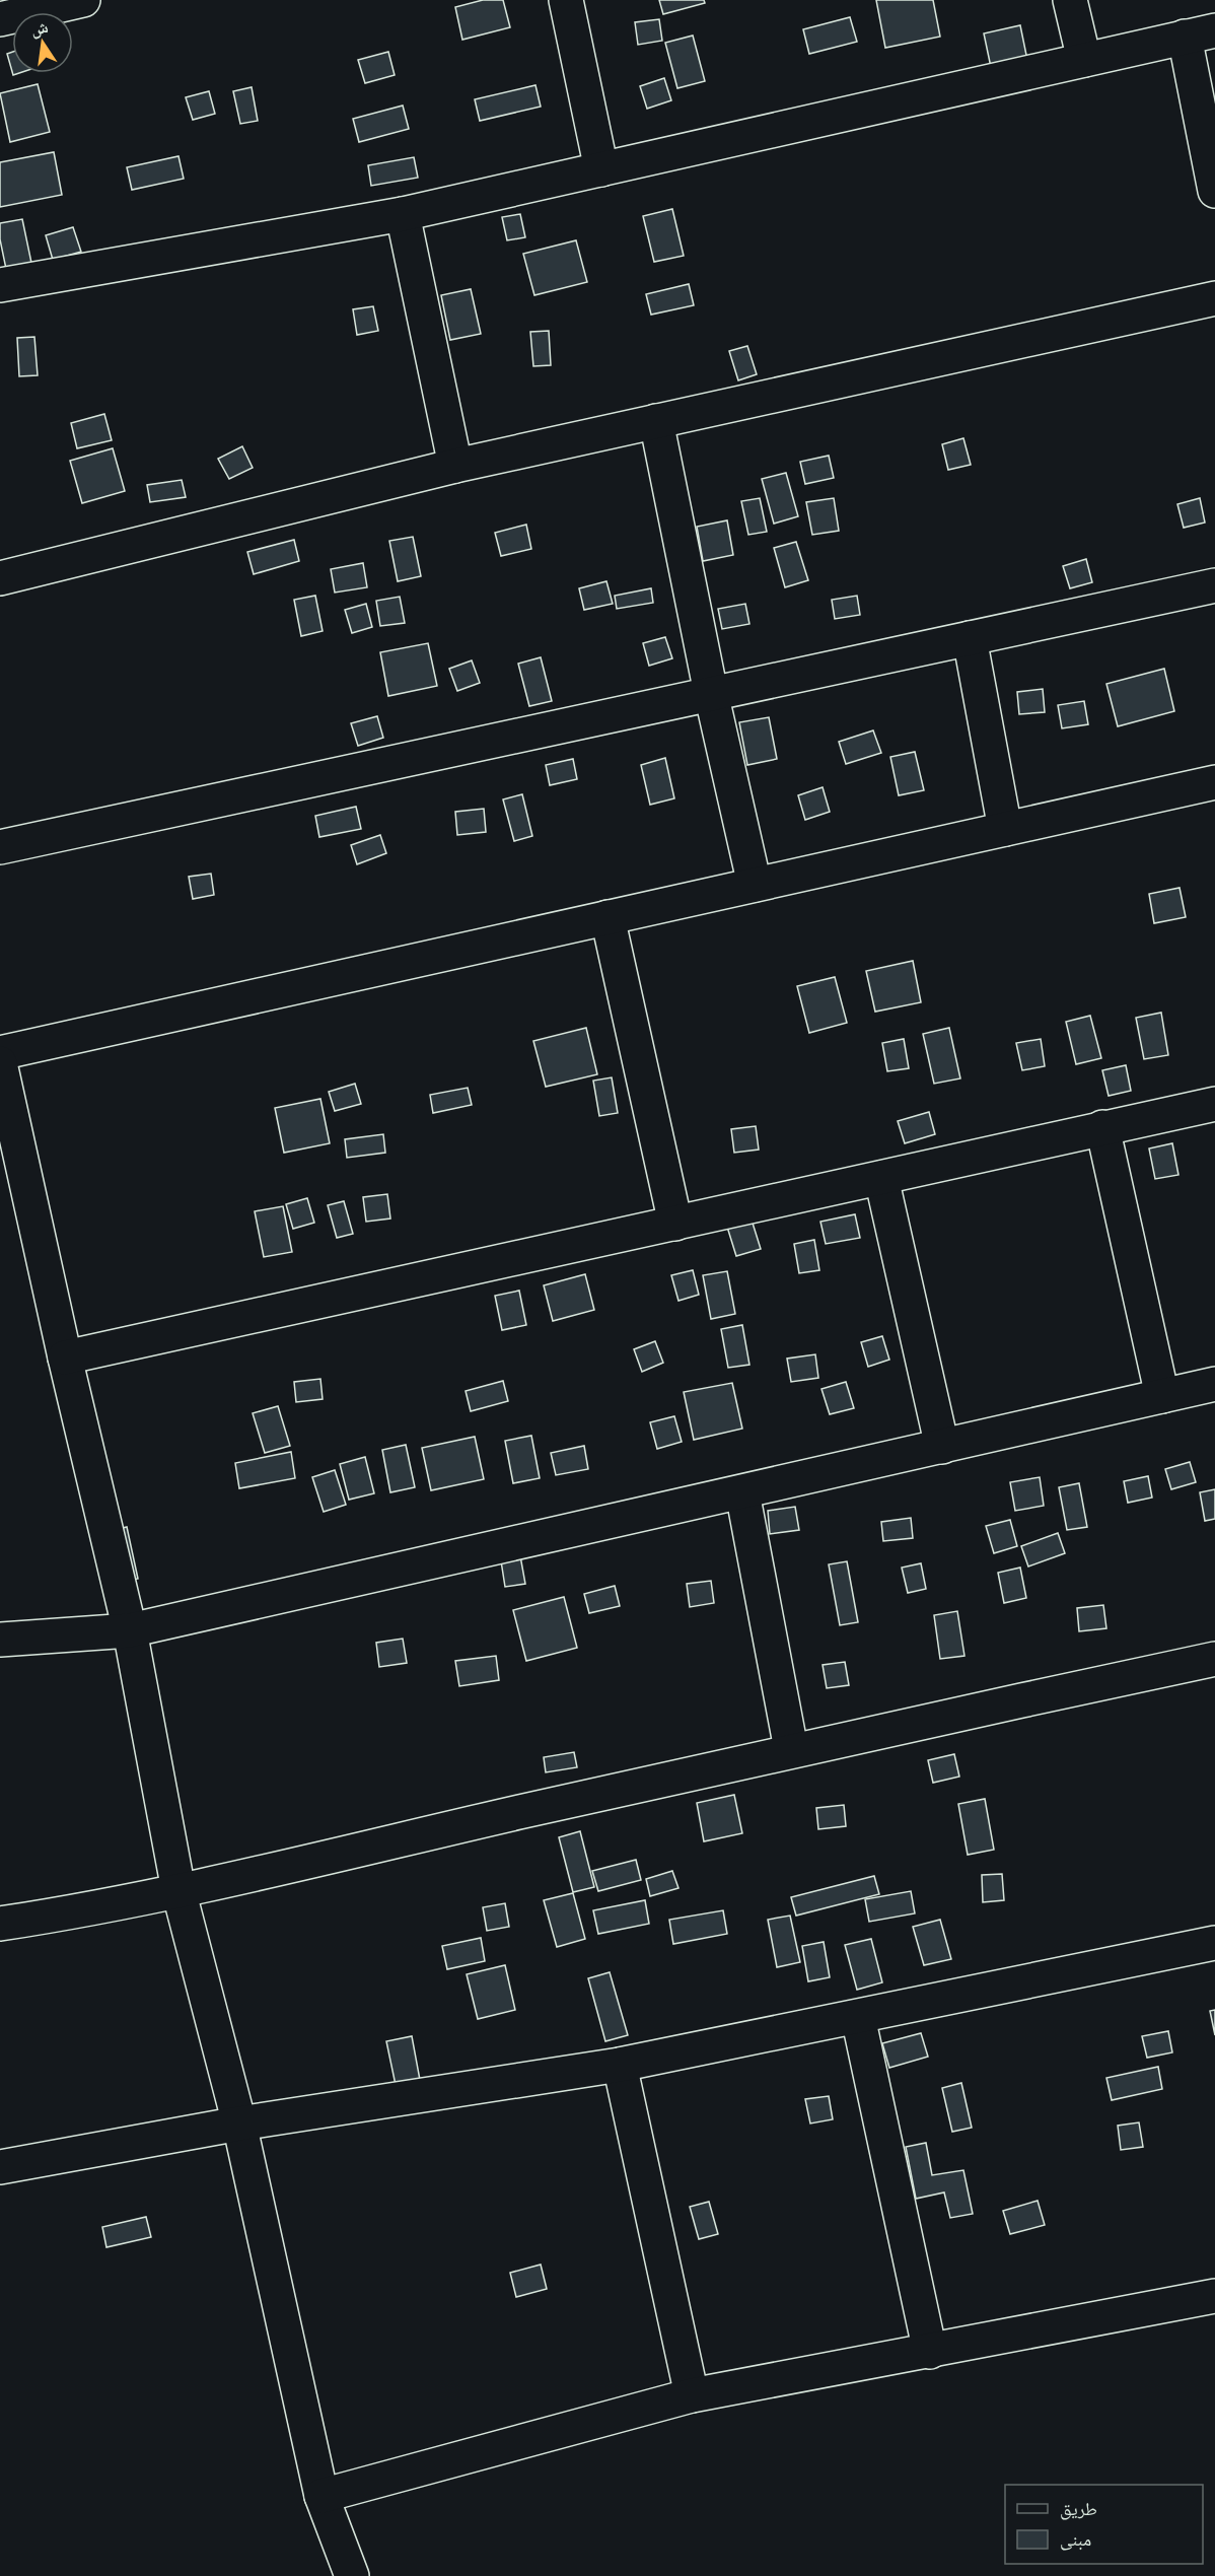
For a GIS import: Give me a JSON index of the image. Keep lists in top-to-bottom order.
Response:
{
  "legend": ["طريق", "مبنى"],
  "north": "top"
}
